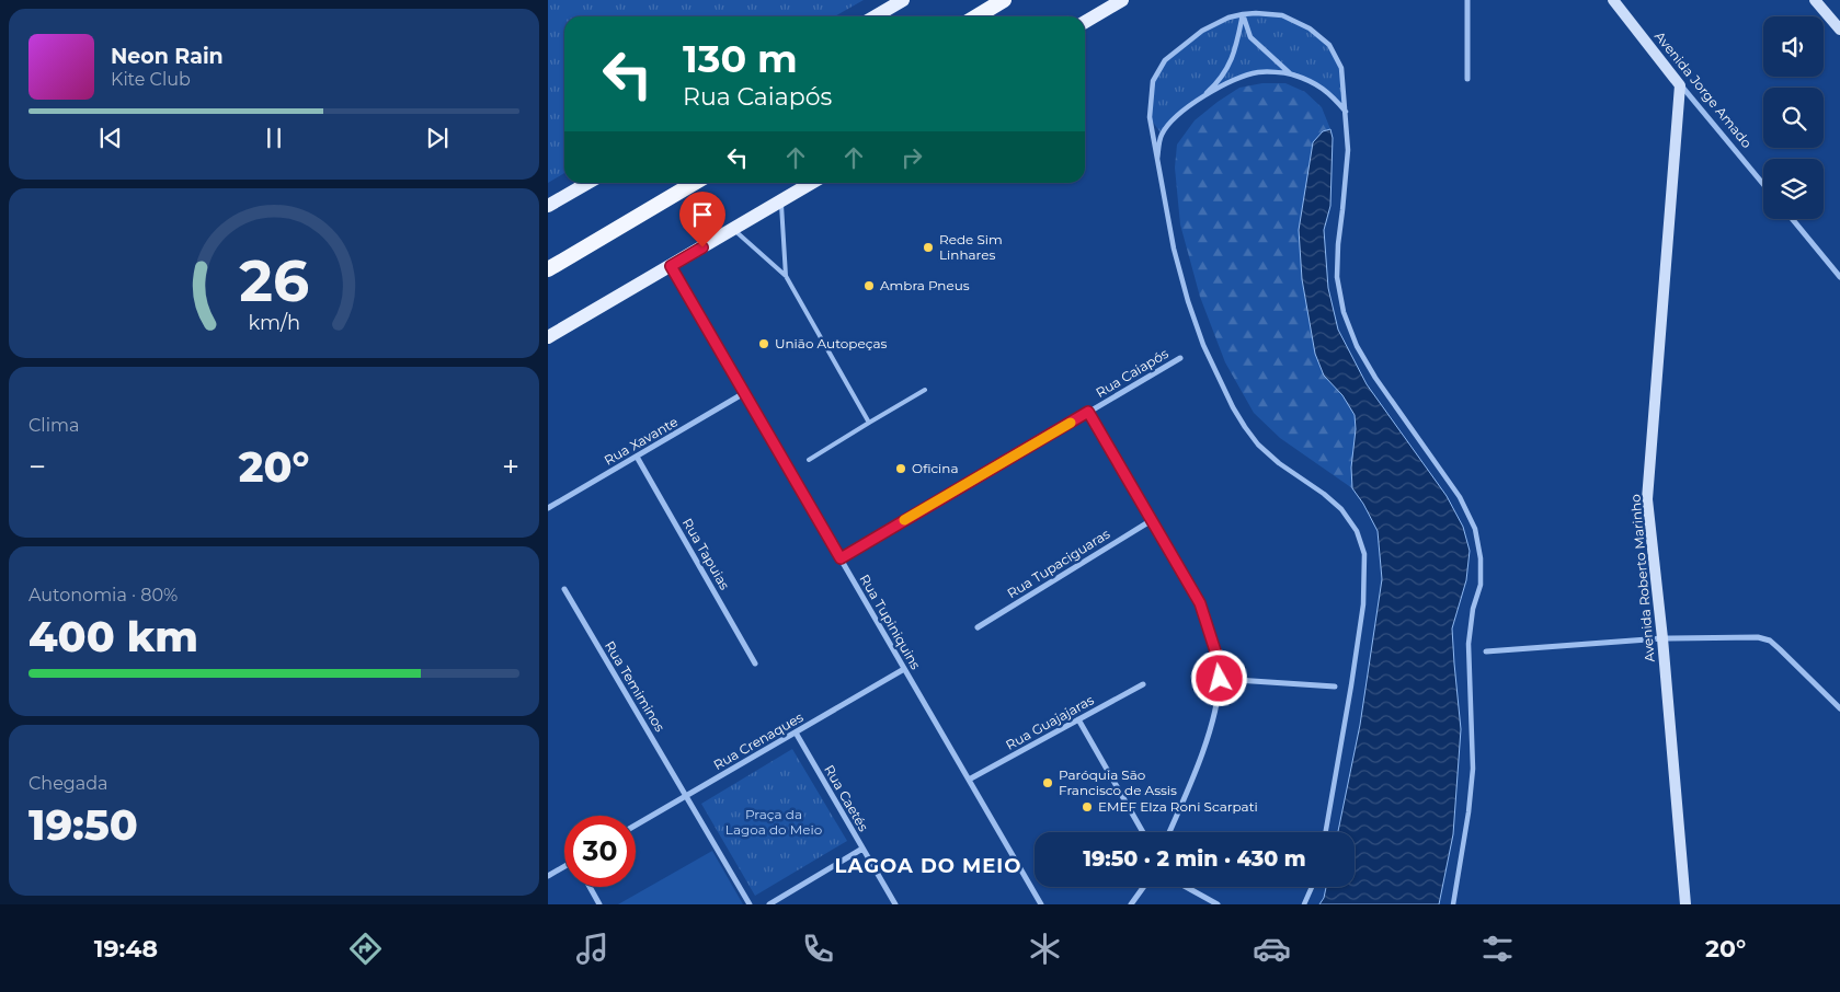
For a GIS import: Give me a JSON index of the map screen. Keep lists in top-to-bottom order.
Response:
{
  "streets": {
    "main road": ["Avenida Jorge Amado", "Avenida Roberto Marinho"],
    "street": [
      "Rua Caiapós",
      "Rua Xavante",
      "Rua Tapuias",
      "Rua Tupaciguaras",
      "Rua Tupiniquins",
      "Rua Temiminos",
      "Rua Guajajaras",
      "Rua Crenaques",
      "Rua Caetés"
    ]
  },
  "crossings": [
    ["Avenida Jorge Amado", "Avenida Roberto Marinho"],
    ["Rua Caiapós", "Rua Tupiniquins"],
    ["Rua Xavante", "Rua Tapuias"],
    ["Rua Xavante", "Rua Tupiniquins"],
    ["Rua Tupiniquins", "Rua Guajajaras"],
    ["Rua Tupiniquins", "Rua Crenaques"],
    ["Rua Temiminos", "Rua Crenaques"],
    ["Rua Crenaques", "Rua Caetés"]
  ],
  "districts": ["LAGOA DO MEIO"],
  "parks": ["Praça da Lagoa do Meio"],
  "places": [
    "Rede Sim Linhares",
    "Ambra Pneus",
    "União Autopeças",
    "Oficina",
    "Paróquia São Francisco de Assis",
    "EMEF Elza Roni Scarpati"
  ],
  "page": {
    "turn": ["130 m", "Rua Caiapós"],
    "song": ["Neon Rain", "Kite Club"],
    "tile": [
      "Clima",
      ["Autonomia · 80%", "400 km"],
      ["Chegada", "19:50"]
    ],
    "heat": ["−", "20°", "+"],
    "limit": "30",
    "trip": "19:50 · 2 min · 430 m",
    "tabs": ["19:48", "20°"],
    "gauge": ["26", "km/h"]
  }
}
